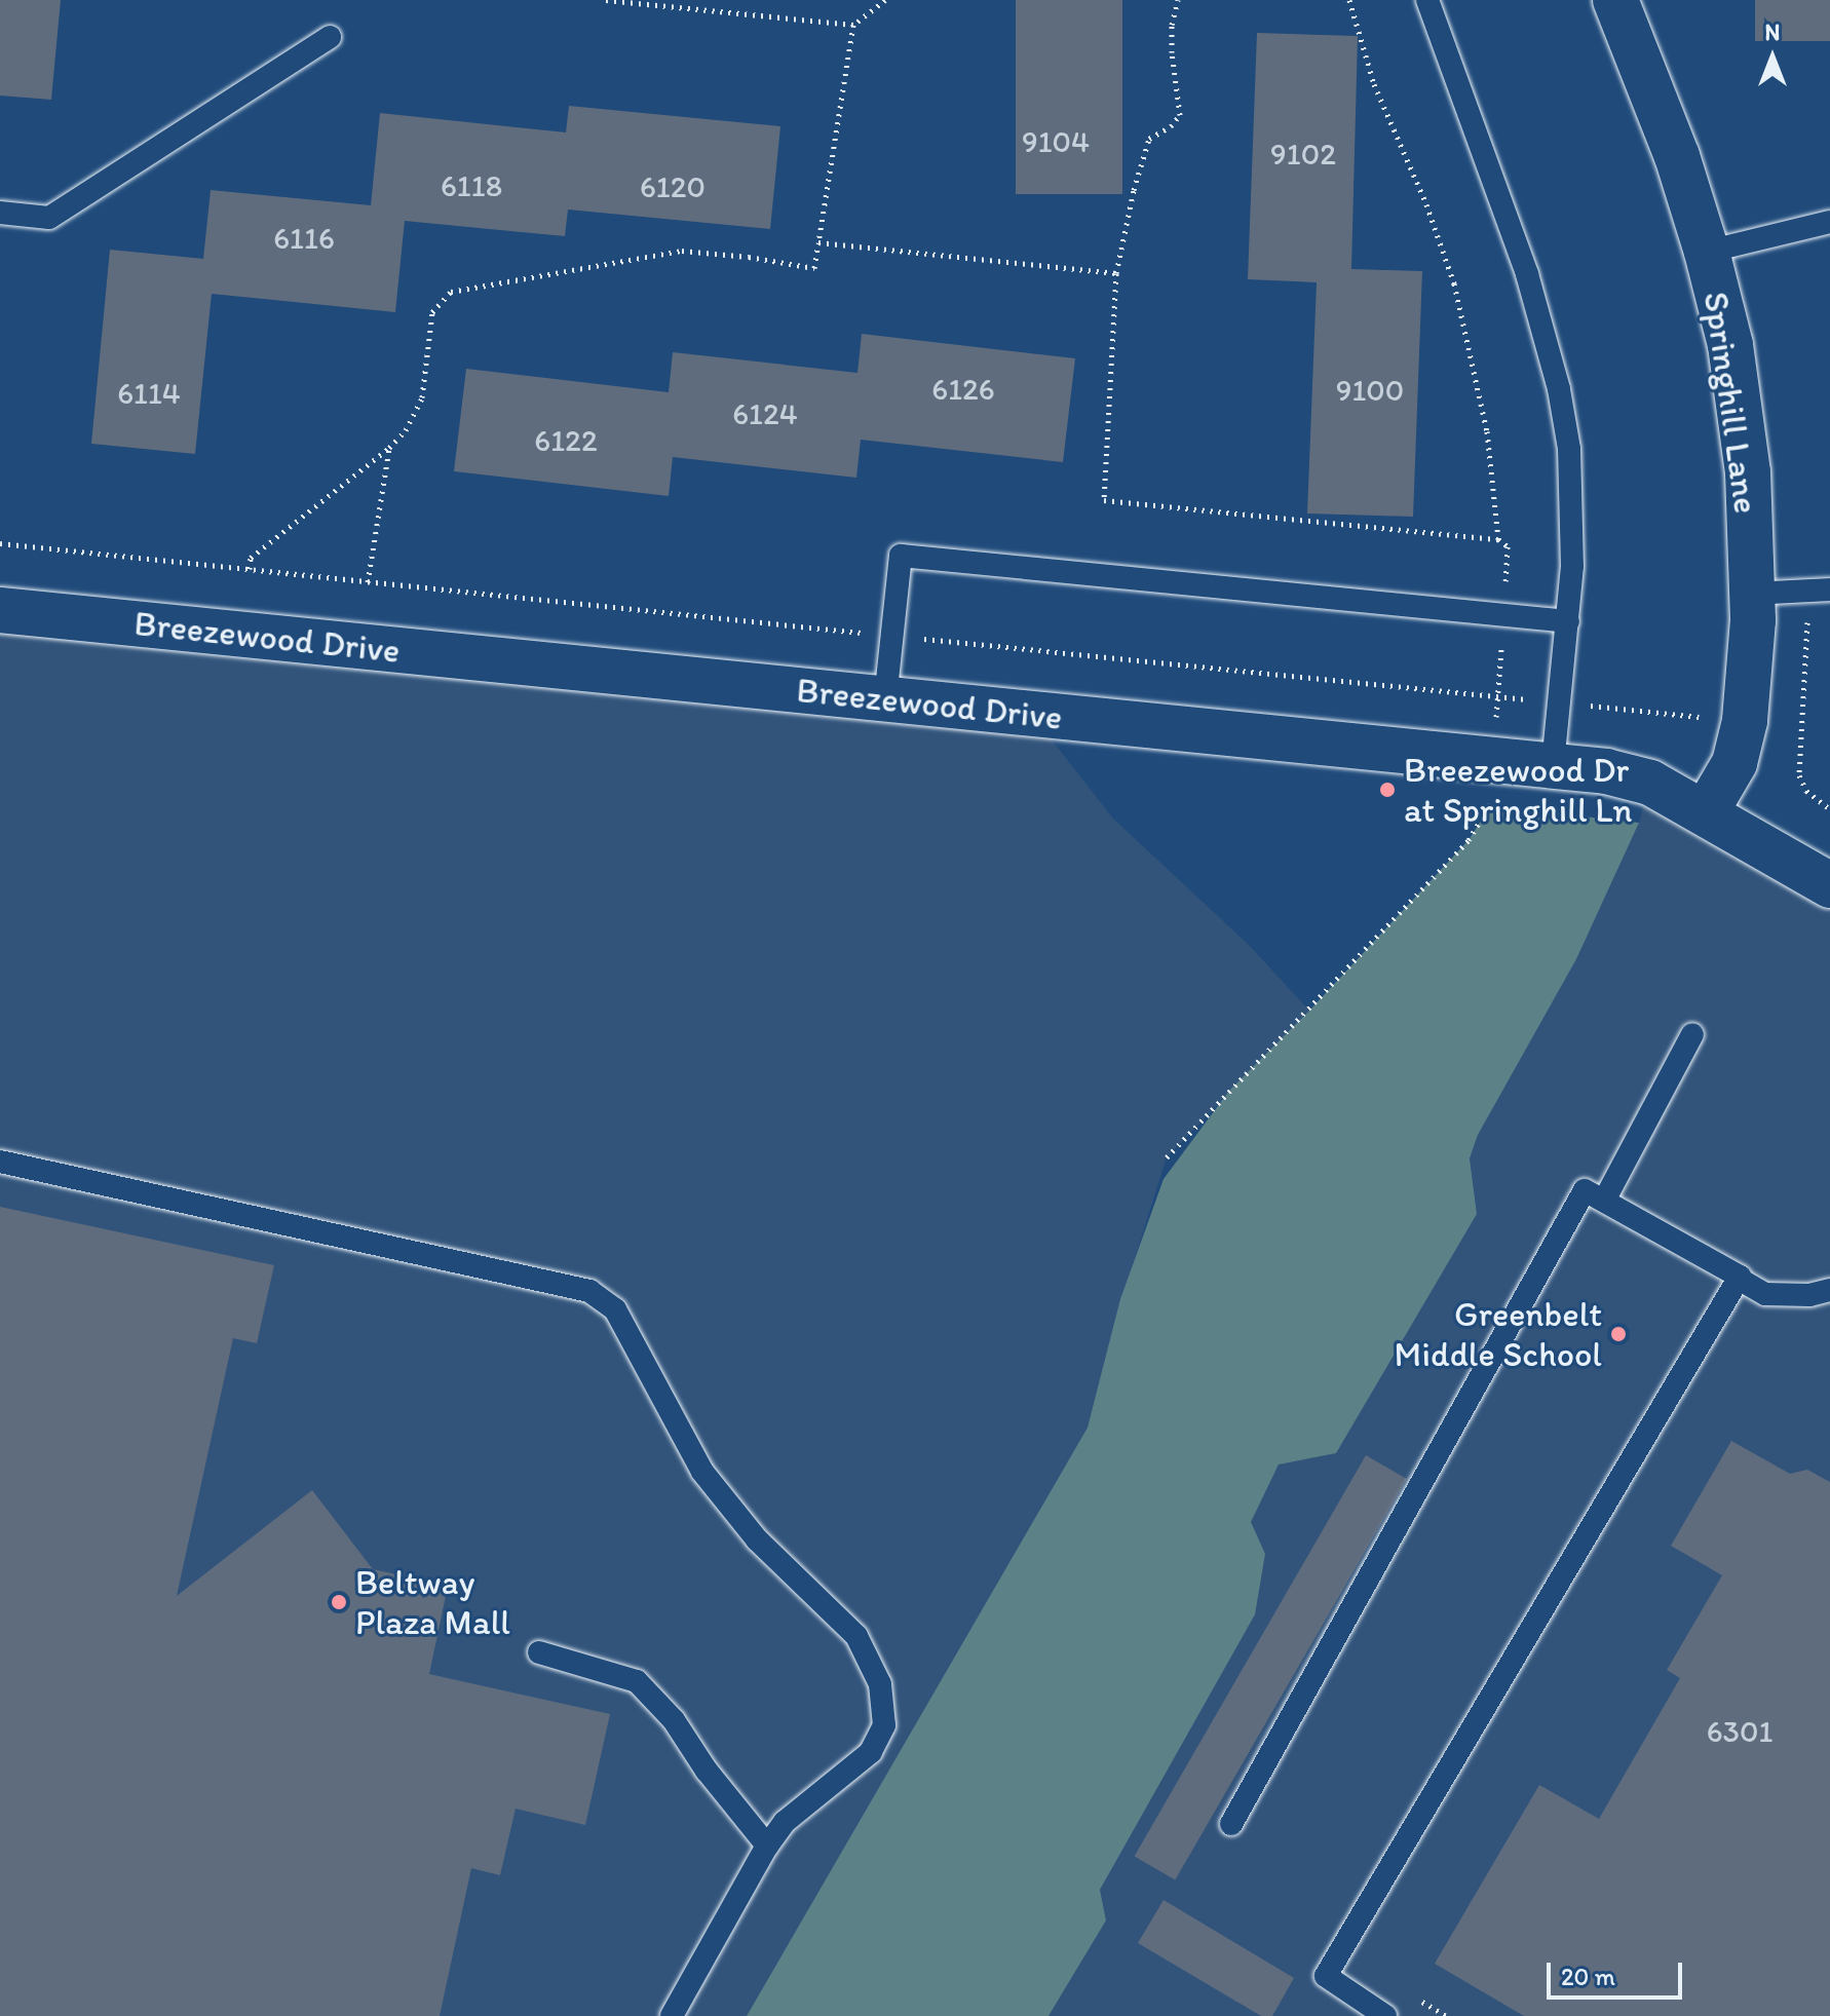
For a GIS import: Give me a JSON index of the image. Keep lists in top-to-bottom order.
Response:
{
  "streets": {
    "street": ["Springhill Lane", "Breezewood Drive"]
  },
  "crossings": [
    ["Springhill Lane", "Breezewood Drive"]
  ],
  "places": ["Breezewood Dr at Springhill Ln", "Greenbelt Middle School", "Beltway Plaza Mall"],
  "house_numbers": [
    "9104",
    "9102",
    "6118",
    "6120",
    "6116",
    "6126",
    "9100",
    "6114",
    "6124",
    "6122",
    "6301"
  ],
  "scale_bar": "20 m",
  "north": "top"
}
